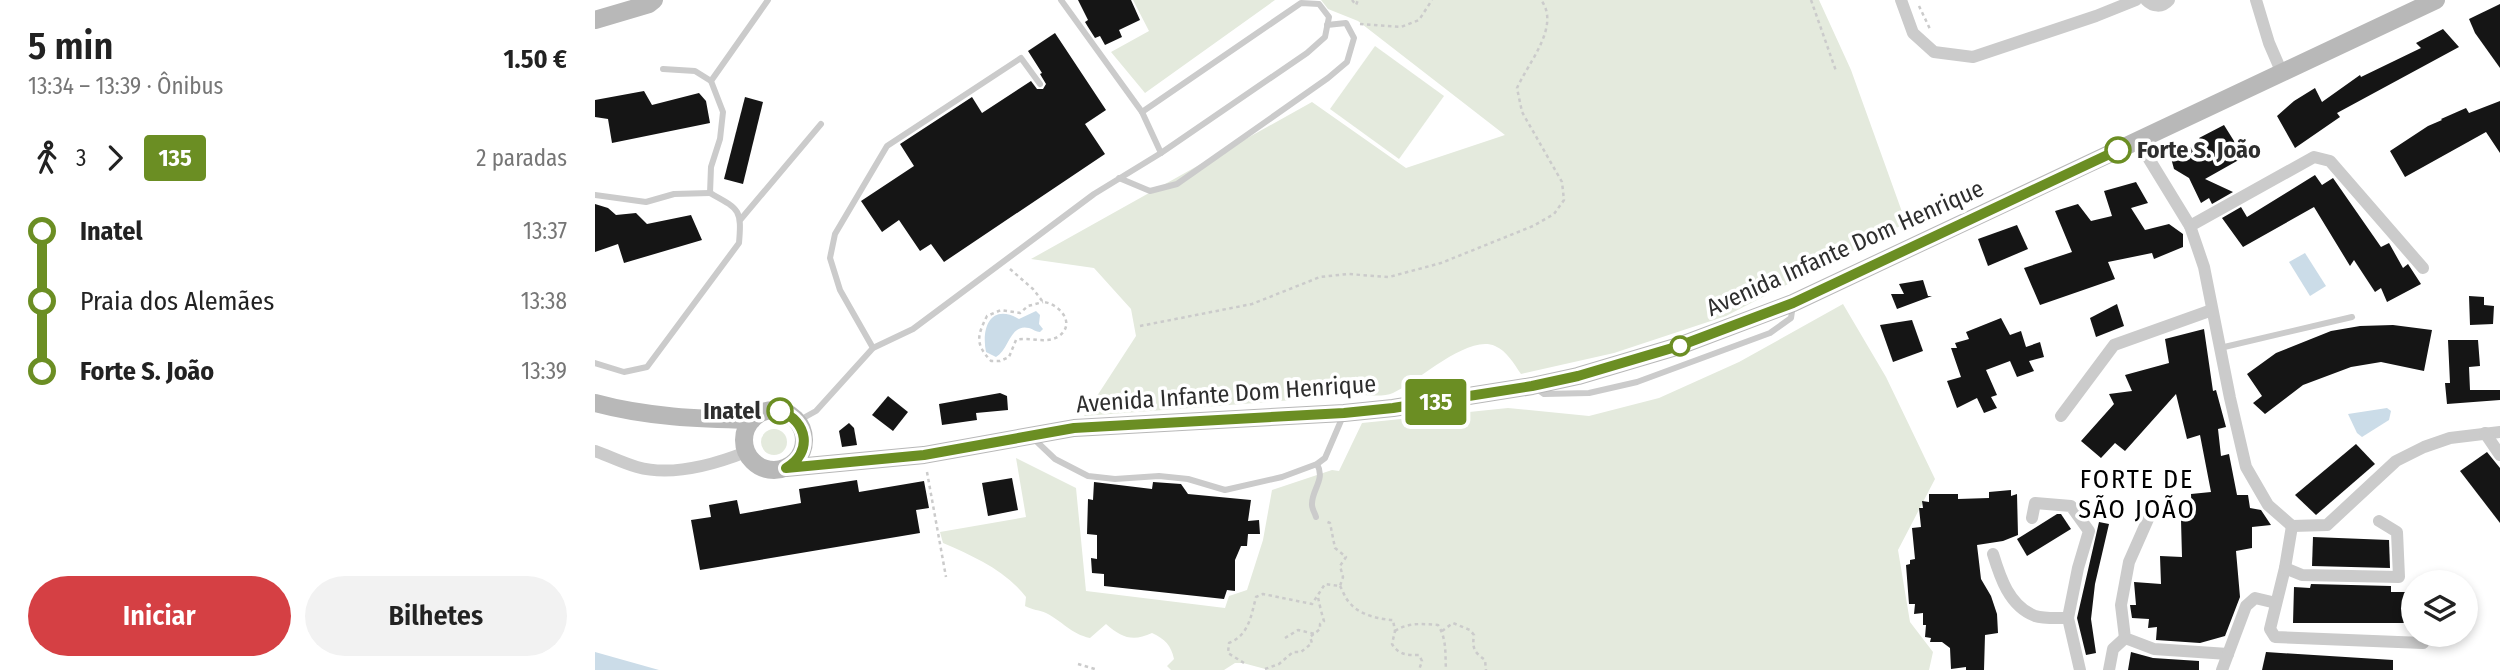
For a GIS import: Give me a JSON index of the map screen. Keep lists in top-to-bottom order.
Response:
{
  "streets": {
    "street": ["Avenida Infante Dom Henrique"]
  },
  "districts": ["FORTE DE SÃO JOÃO"],
  "places": ["Forte S. João", "Inatel"],
  "lines": ["bus line 135"],
  "page": {
    "heading": ["5 min", "13:34 – 13:39 · Ônibus", "1.50 €"],
    "on_map": "135",
    "legs": ["3", "135", "2 paradas"],
    "list": [
      {
        "name": "Inatel",
        "value": "13:37"
      },
      {
        "name": "Praia dos Alemães",
        "value": "13:38"
      },
      {
        "name": "Forte S. João",
        "value": "13:39"
      }
    ],
    "buttons": ["Iniciar", "Bilhetes"]
  }
}
